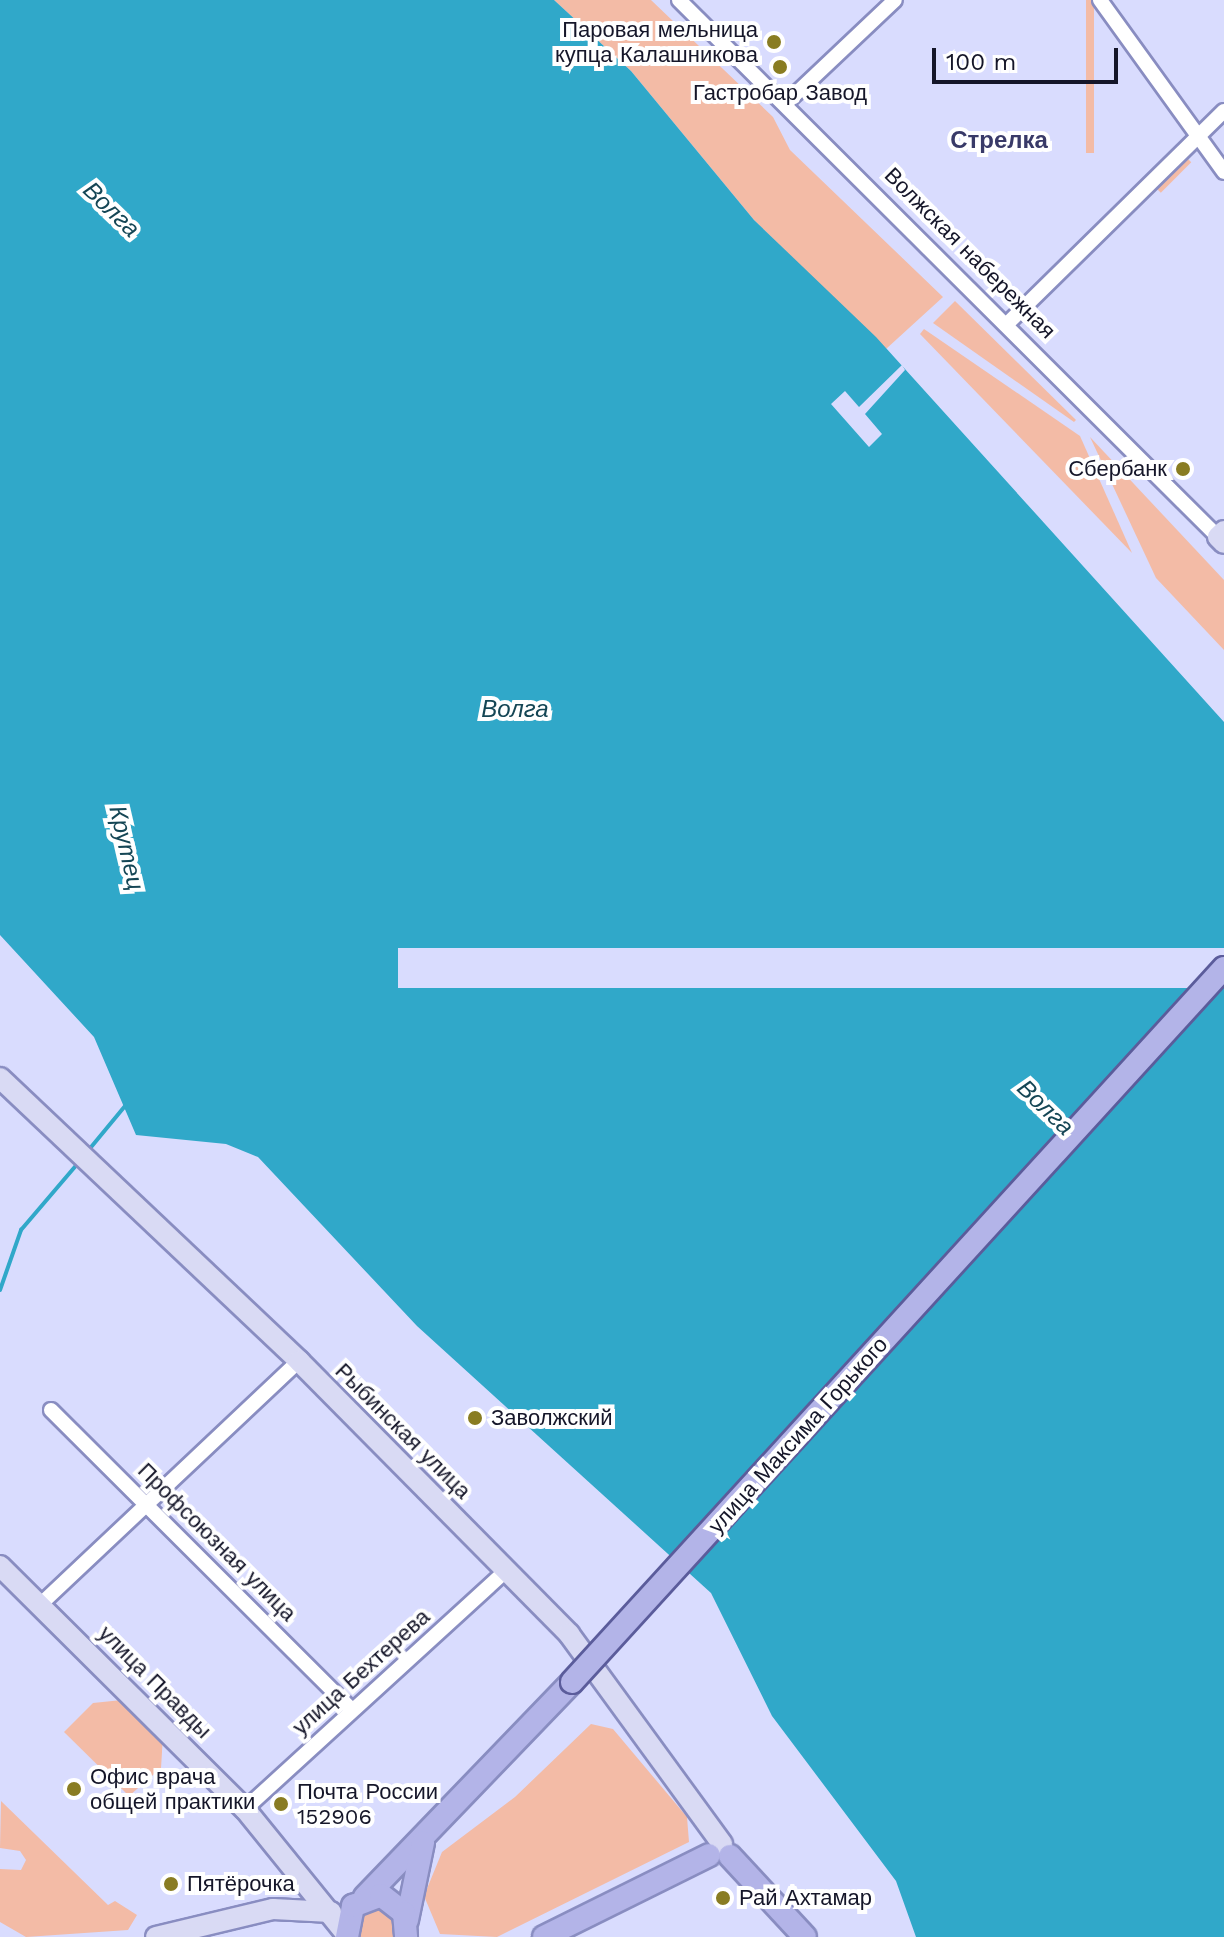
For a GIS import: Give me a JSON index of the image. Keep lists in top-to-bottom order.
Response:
{
  "streets": {
    "main road": ["Рыбинская улица", "улица Максима Горького", "улица Правды"],
    "street": ["Волжская набережная", "Профсоюзная улица", "улица Бехтерева"]
  },
  "crossings": [
    ["Рыбинская улица", "улица Бехтерева"],
    ["Профсоюзная улица", "улица Бехтерева"],
    ["улица Бехтерева", "улица Правды"]
  ],
  "districts": ["Стрелка"],
  "water": ["Волга", "Крутец"],
  "places": [
    "Паровая мельница купца Калашникова",
    "Гастробар Завод",
    "Сбербанк",
    "Заволжский",
    "Офис врача общей практики",
    "Почта России 152906",
    "Пятёрочка",
    "Рай Ахтамар"
  ],
  "scale_bar": "100 m"
}
